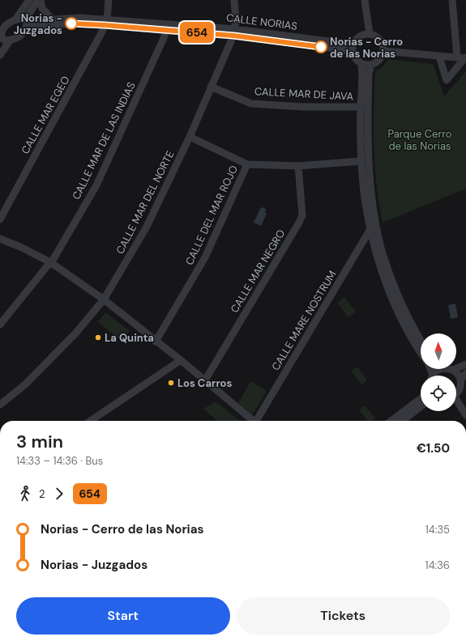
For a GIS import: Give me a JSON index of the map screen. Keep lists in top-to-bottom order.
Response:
{
  "streets": {
    "street": [
      "CALLE NORIAS",
      "CALLE MAR DE JAVA",
      "CALLE MAR EGEO",
      "CALLE MAR DE LAS INDIAS",
      "CALLE MAR DEL NORTE",
      "CALLE DEL MAR ROJO",
      "CALLE MAR NEGRO",
      "CALLE MARE NOSTRUM"
    ]
  },
  "crossings": [
    ["CALLE NORIAS", "CALLE MAR EGEO"],
    ["CALLE NORIAS", "CALLE MAR DE LAS INDIAS"],
    ["CALLE NORIAS", "CALLE MAR DEL NORTE"],
    ["CALLE MAR DE JAVA", "CALLE MAR DEL NORTE"]
  ],
  "parks": ["Parque Cerro de las Norias"],
  "places": [
    "Norias - Juzgados",
    "Norias - Cerro de las Norias",
    "La Quinta",
    "Los Carros"
  ],
  "lines": ["bus line 654"],
  "north": "top",
  "page": {
    "on_map": "654",
    "heading": ["3 min", "14:33 – 14:36 · Bus", "€1.50"],
    "legs": ["2", "654"],
    "list": [
      {
        "name": "Norias - Cerro de las Norias",
        "value": "14:35"
      },
      {
        "name": "Norias - Juzgados",
        "value": "14:36"
      }
    ],
    "buttons": ["Start", "Tickets"]
  }
}
